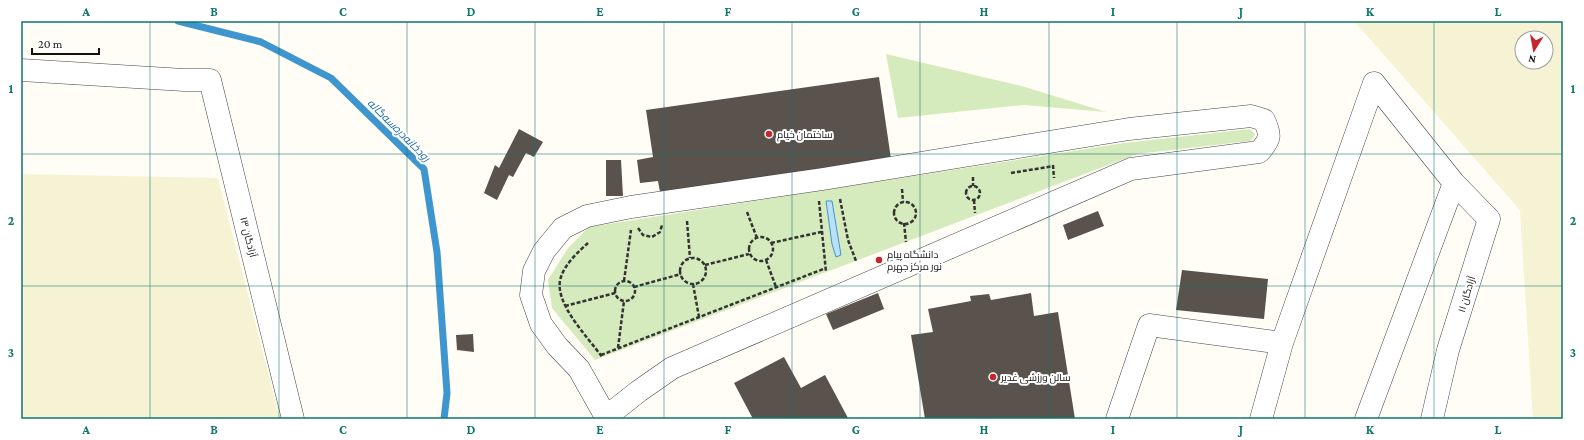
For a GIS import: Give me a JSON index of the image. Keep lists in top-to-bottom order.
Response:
{
  "streets": {
    "street": ["آزادگان ۱۳", "آزادگان ۱۱"]
  },
  "water": ["رودخانه‌دره‌سه‌گاله"],
  "places": ["ساختمان خیام", "دانشگاه پیام نور مرکز جهرم", "سالن ورزشی غدیر"],
  "scale_bar": "20 m",
  "north": "bottom",
  "grid": {
    "columns": [
      "A",
      "B",
      "C",
      "D",
      "E",
      "F",
      "G",
      "H",
      "I",
      "J",
      "K",
      "L"
    ],
    "rows": ["1", "2", "3"]
  }
}
